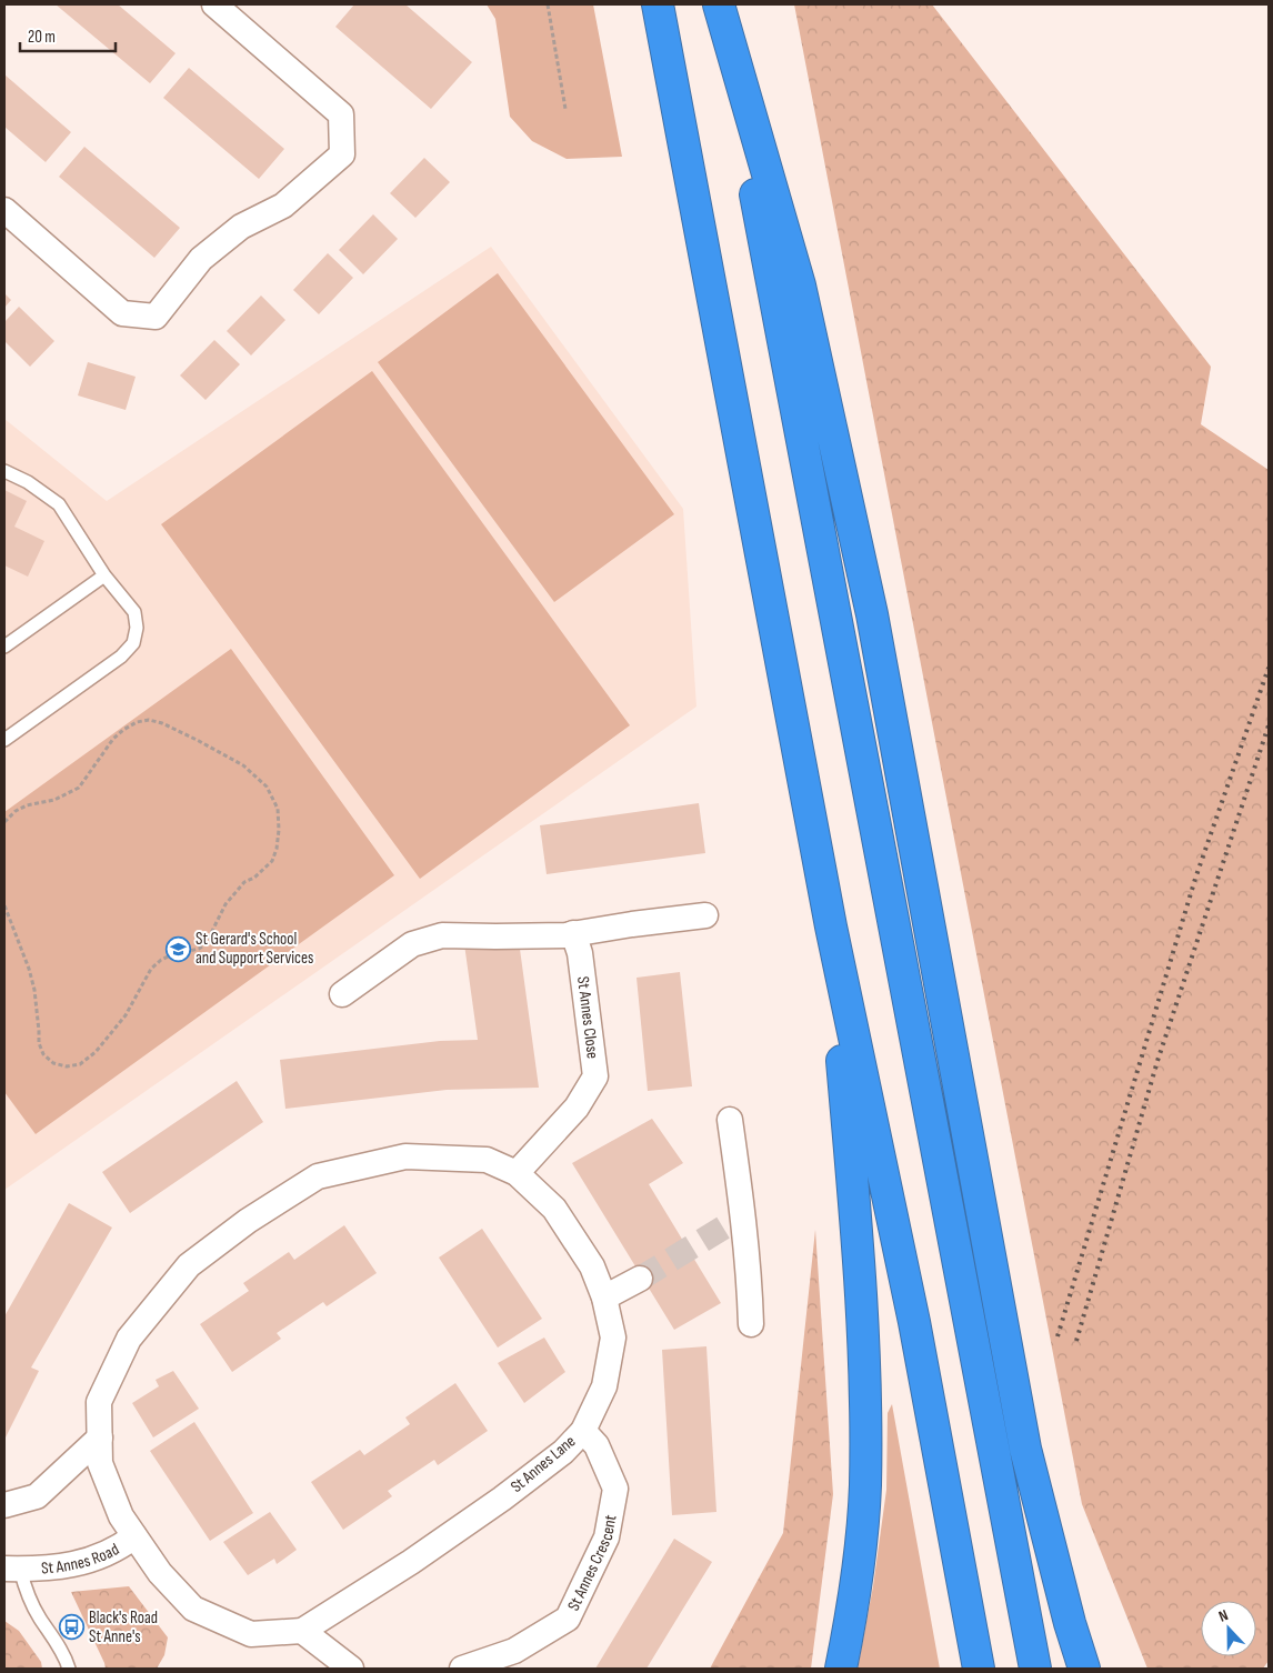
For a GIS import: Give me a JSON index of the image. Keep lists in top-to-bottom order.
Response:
{
  "streets": {
    "street": [
      "St Annes Close",
      "St Annes Lane",
      "St Annes Road",
      "St Annes Crescent"
    ]
  },
  "crossings": [
    ["St Annes Close", "St Annes Lane"],
    ["St Annes Lane", "St Annes Road"],
    ["St Annes Lane", "St Annes Crescent"]
  ],
  "places": {
    "school or university": ["St Gerard's School and Support Services"],
    "bus stop": ["Black's Road St Anne's"]
  },
  "scale_bar": "20 m",
  "north": "top"
}
